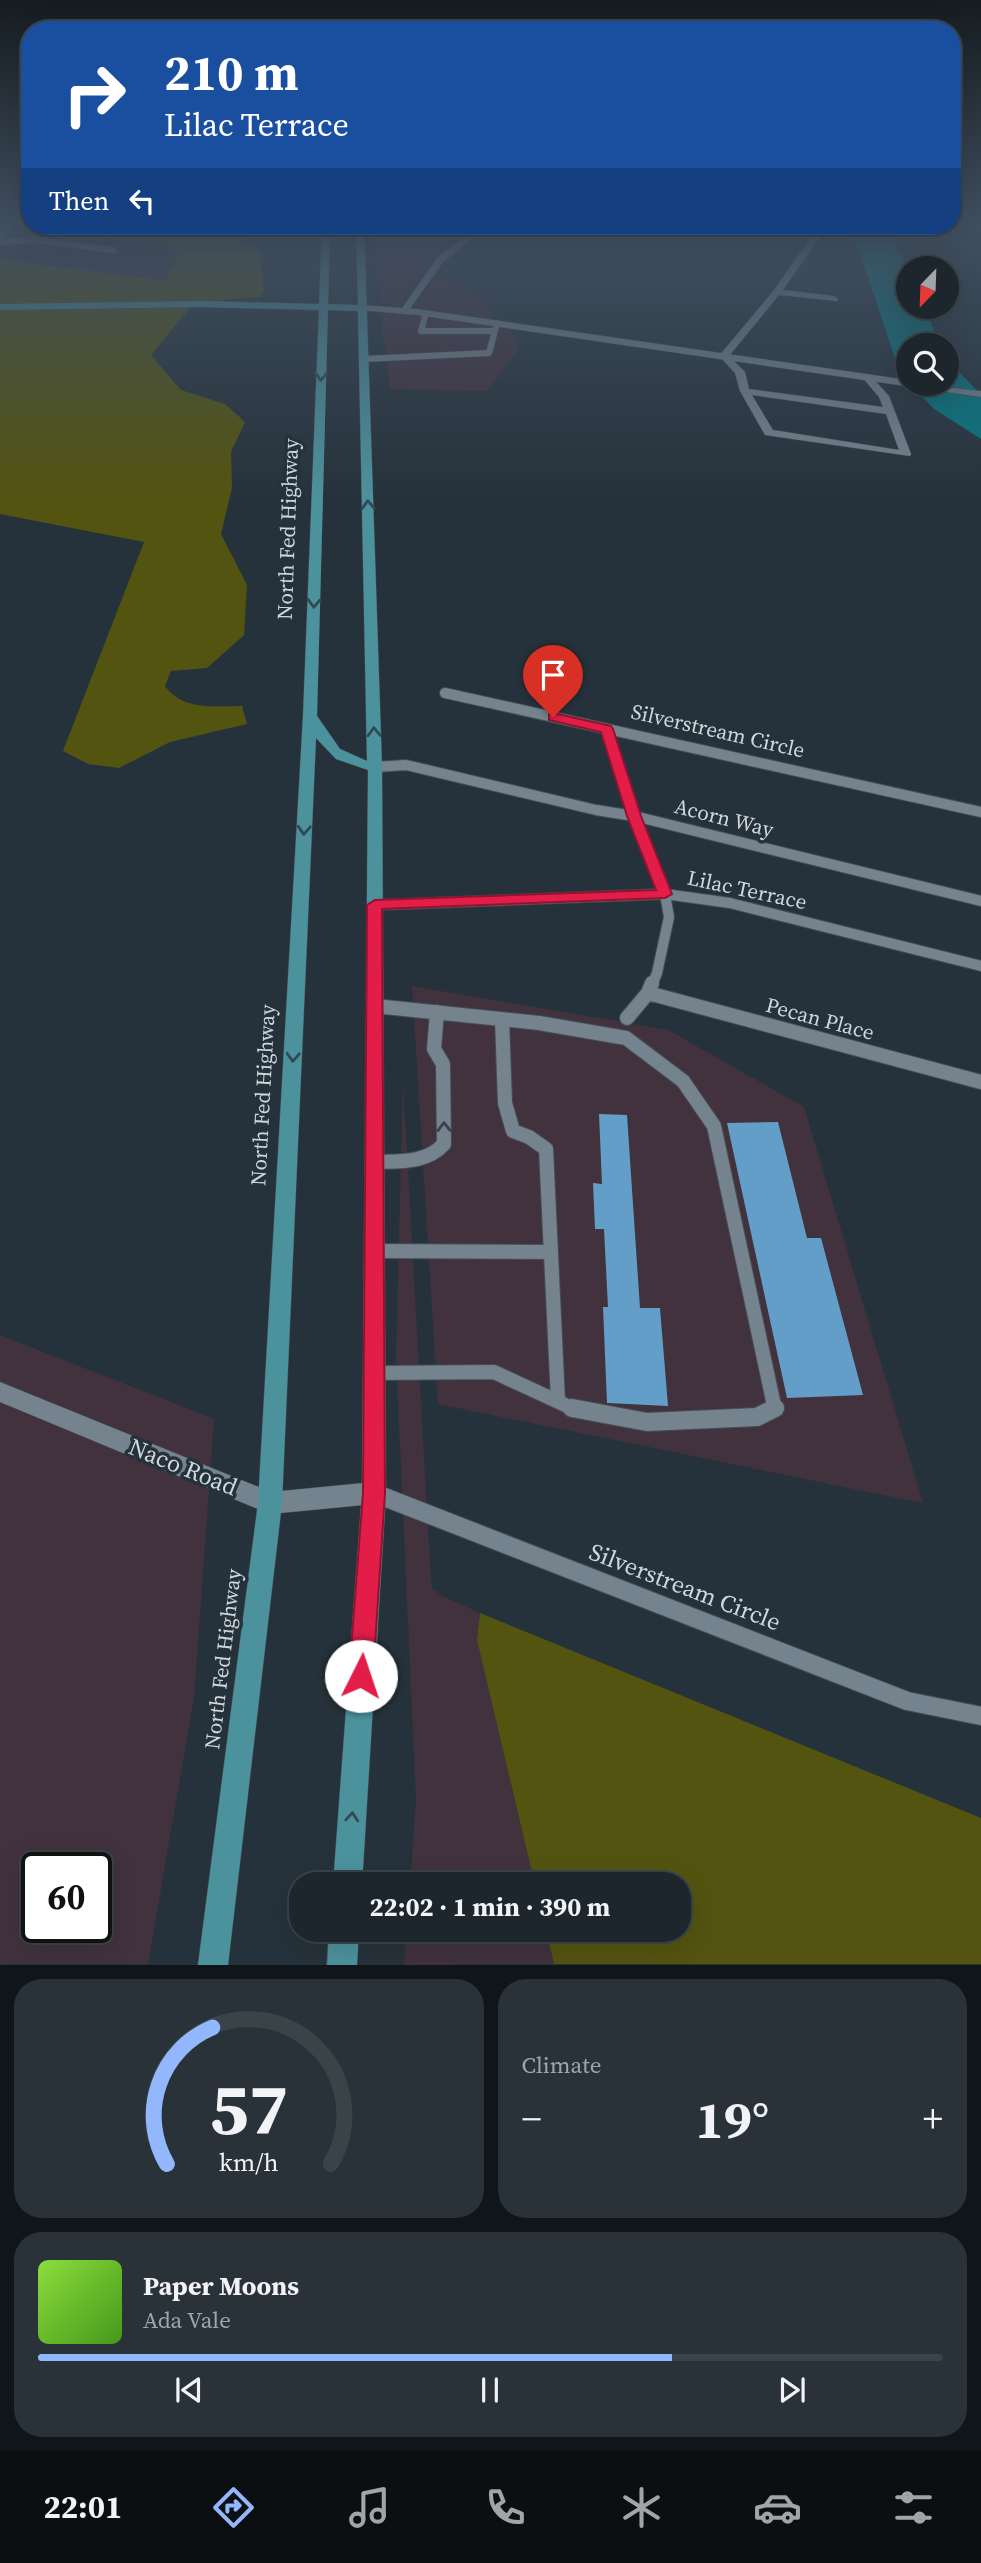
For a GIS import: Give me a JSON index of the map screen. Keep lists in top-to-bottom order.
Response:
{
  "streets": {
    "main road": ["North Fed Highway"],
    "street": ["Naco Road"],
    "lane": [
      "Silverstream Circle",
      "Acorn Way",
      "Lilac Terrace",
      "Pecan Place"
    ]
  },
  "crossings": [
    ["North Fed Highway", "Naco Road"],
    ["Silverstream Circle", "Naco Road"]
  ],
  "north": "bottom left",
  "page": {
    "turn": ["210 m", "Lilac Terrace"],
    "then": "Then",
    "limit": "60",
    "trip": "22:02 · 1 min · 390 m",
    "tile": "Climate",
    "heat": ["−", "19°", "+"],
    "song": ["Paper Moons", "Ada Vale"],
    "tabs": "22:01",
    "gauge": ["57", "km/h"]
  }
}
